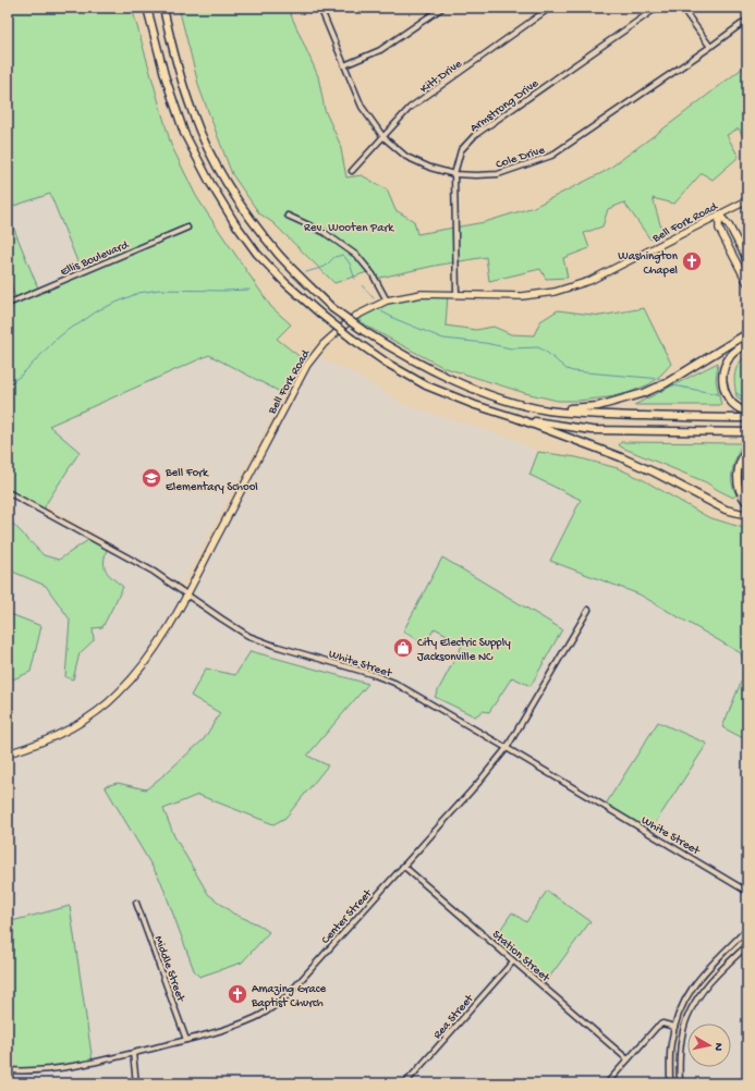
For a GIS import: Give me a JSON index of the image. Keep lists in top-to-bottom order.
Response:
{
  "streets": {
    "main road": ["Bell Fork Road"],
    "street": [
      "Kitt Drive",
      "Armstrong Drive",
      "Cole Drive",
      "Ellis Boulevard",
      "White Street",
      "Center Street",
      "Station Street",
      "Middle Street",
      "Rea Street"
    ]
  },
  "crossings": [
    ["Kitt Drive", "Cole Drive"],
    ["Armstrong Drive", "Cole Drive"],
    ["Armstrong Drive", "Bell Fork Road"],
    ["Bell Fork Road", "White Street"],
    ["White Street", "Center Street"],
    ["Center Street", "Station Street"],
    ["Center Street", "Middle Street"],
    ["Station Street", "Rea Street"]
  ],
  "parks": ["Rev. Wooten Park"],
  "places": {
    "church": ["Washington Chapel", "Amazing Grace Baptist Church"],
    "school or university": ["Bell Fork Elementary School"],
    "shop": ["City Electric Supply Jacksonville NC"]
  },
  "north": "right"
}
